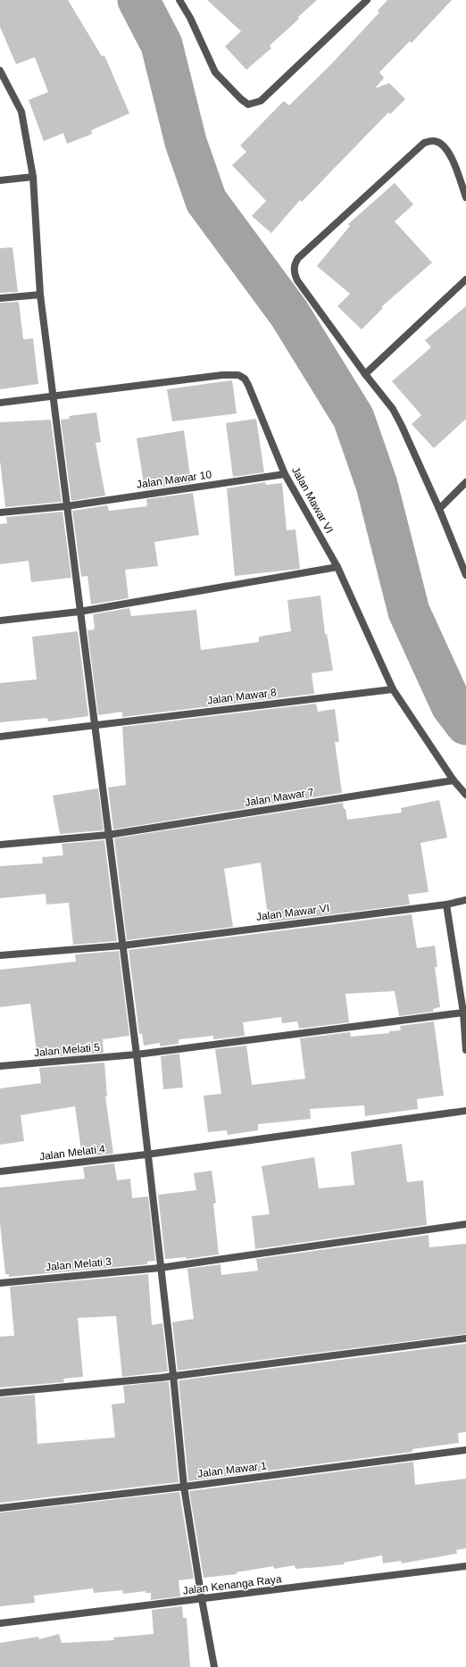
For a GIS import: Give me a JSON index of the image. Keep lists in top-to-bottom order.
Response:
{
  "streets": {
    "street": [
      "Jalan Mawar 10",
      "Jalan Mawar VI",
      "Jalan Mawar 8",
      "Jalan Mawar 7",
      "Jalan Melati 5",
      "Jalan Melati 4",
      "Jalan Melati 3",
      "Jalan Mawar 1",
      "Jalan Kenanga Raya"
    ]
  },
  "crossings": [
    ["Jalan Mawar 10", "Jalan Mawar VI"],
    ["Jalan Mawar VI", "Jalan Mawar 8"],
    ["Jalan Mawar VI", "Jalan Mawar 7"]
  ]
}
